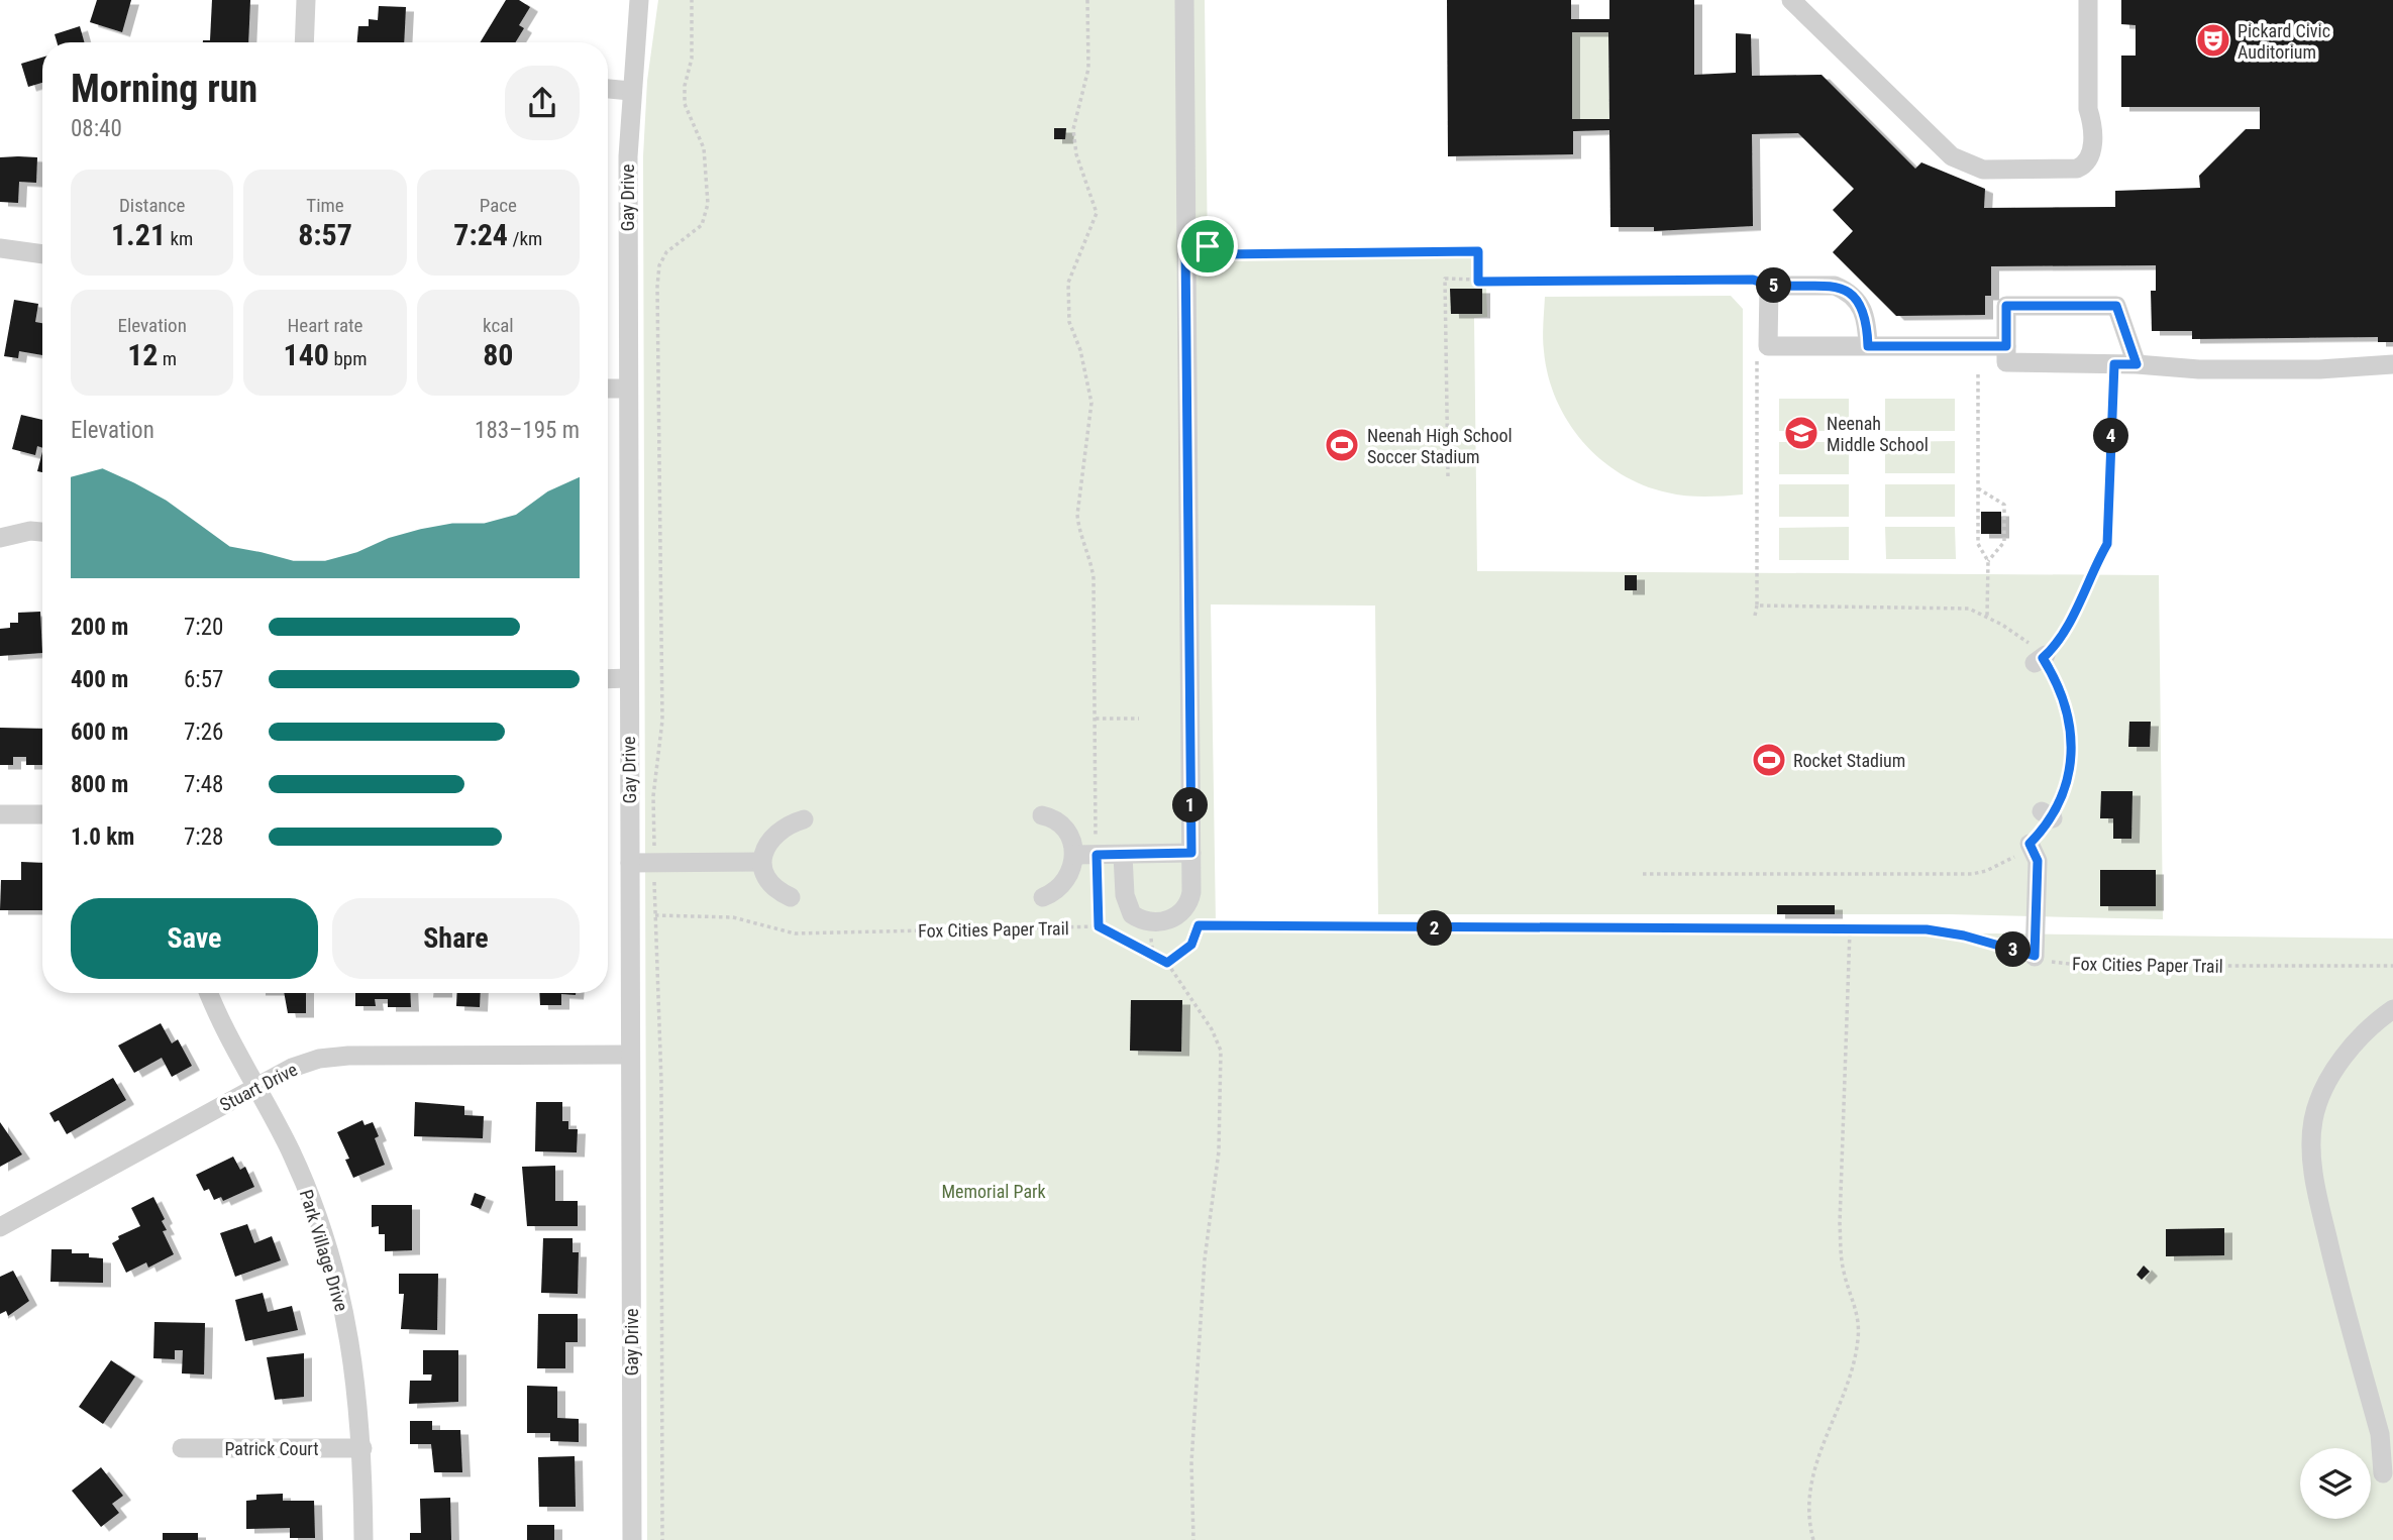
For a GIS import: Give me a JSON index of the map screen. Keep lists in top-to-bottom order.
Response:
{
  "streets": {
    "street": [
      "Gay Drive",
      "Stuart Drive",
      "Park Village Drive",
      "Patrick Court"
    ],
    "path": ["Fox Cities Paper Trail"]
  },
  "crossings": [
    ["Gay Drive", "Stuart Drive"],
    ["Stuart Drive", "Park Village Drive"],
    ["Park Village Drive", "Patrick Court"]
  ],
  "parks": ["Memorial Park"],
  "places": {
    "theatre": ["Pickard Civic Auditorium"],
    "school or university": ["Neenah Middle School"],
    "sports": ["Neenah High School Soccer Stadium", "Rocket Stadium"]
  },
  "page": {
    "heading": ["Morning run", "08:40"],
    "stats": [
      ["Distance", "1.21 km"],
      ["Time", "8:57"],
      ["Pace", "7:24 /km"],
      ["Elevation", "12 m"],
      ["Heart rate", "140 bpm"],
      ["kcal", "80"]
    ],
    "pins": [
      "5",
      "4",
      "1",
      "2",
      "3"
    ],
    "chart": ["Elevation", "183–195 m"],
    "list": [
      {
        "name": "200 m",
        "note": "7:20"
      },
      {
        "name": "400 m",
        "note": "6:57"
      },
      {
        "name": "600 m",
        "note": "7:26"
      },
      {
        "name": "800 m",
        "note": "7:48"
      },
      {
        "name": "1.0 km",
        "note": "7:28"
      }
    ],
    "buttons": ["Save", "Share"]
  }
}
